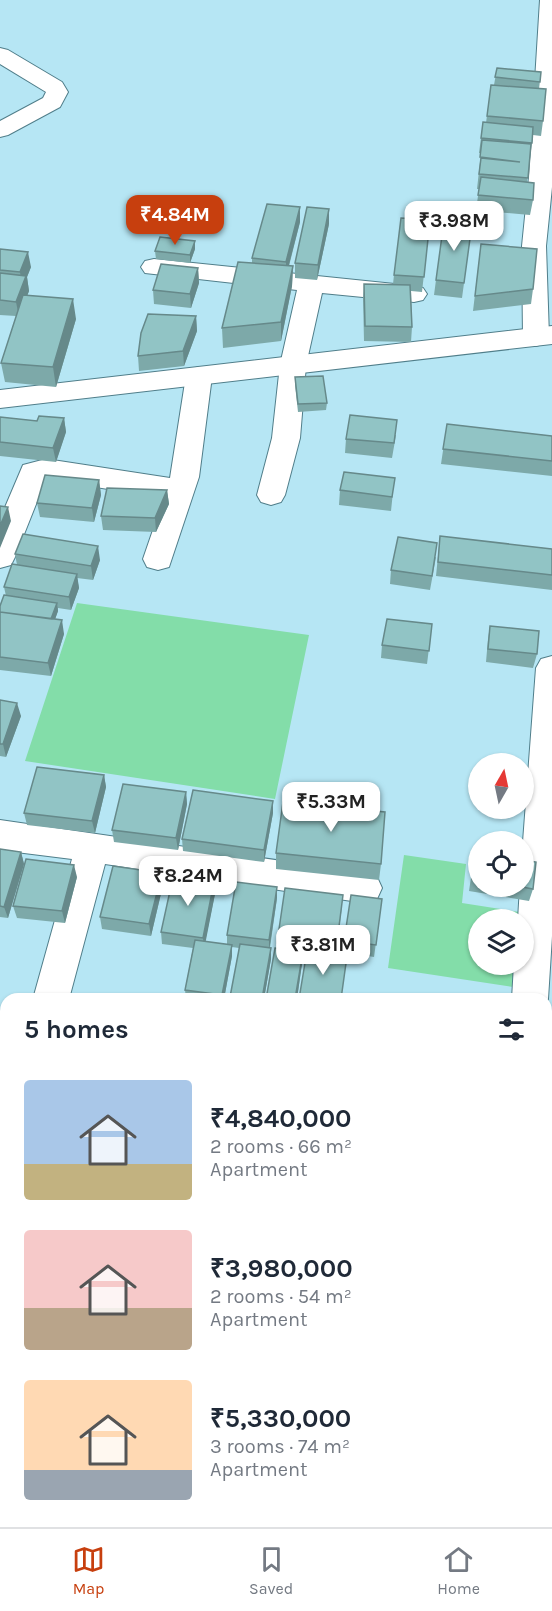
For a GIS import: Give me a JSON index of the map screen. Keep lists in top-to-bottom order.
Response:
{
  "north": "top",
  "page": {
    "price": [
      "₹4.84M",
      "₹3.98M",
      "₹5.33M",
      "₹8.24M",
      "₹3.81M"
    ],
    "heading": "5 homes",
    "list": [
      {
        "name": "₹4,840,000",
        "note": "2 rooms · 66 m² · Apartment"
      },
      {
        "name": "₹3,980,000",
        "note": "2 rooms · 54 m² · Apartment"
      },
      {
        "name": "₹5,330,000",
        "note": "3 rooms · 74 m² · Apartment"
      }
    ],
    "tabs": ["Map", "Saved", "Home"]
  }
}
